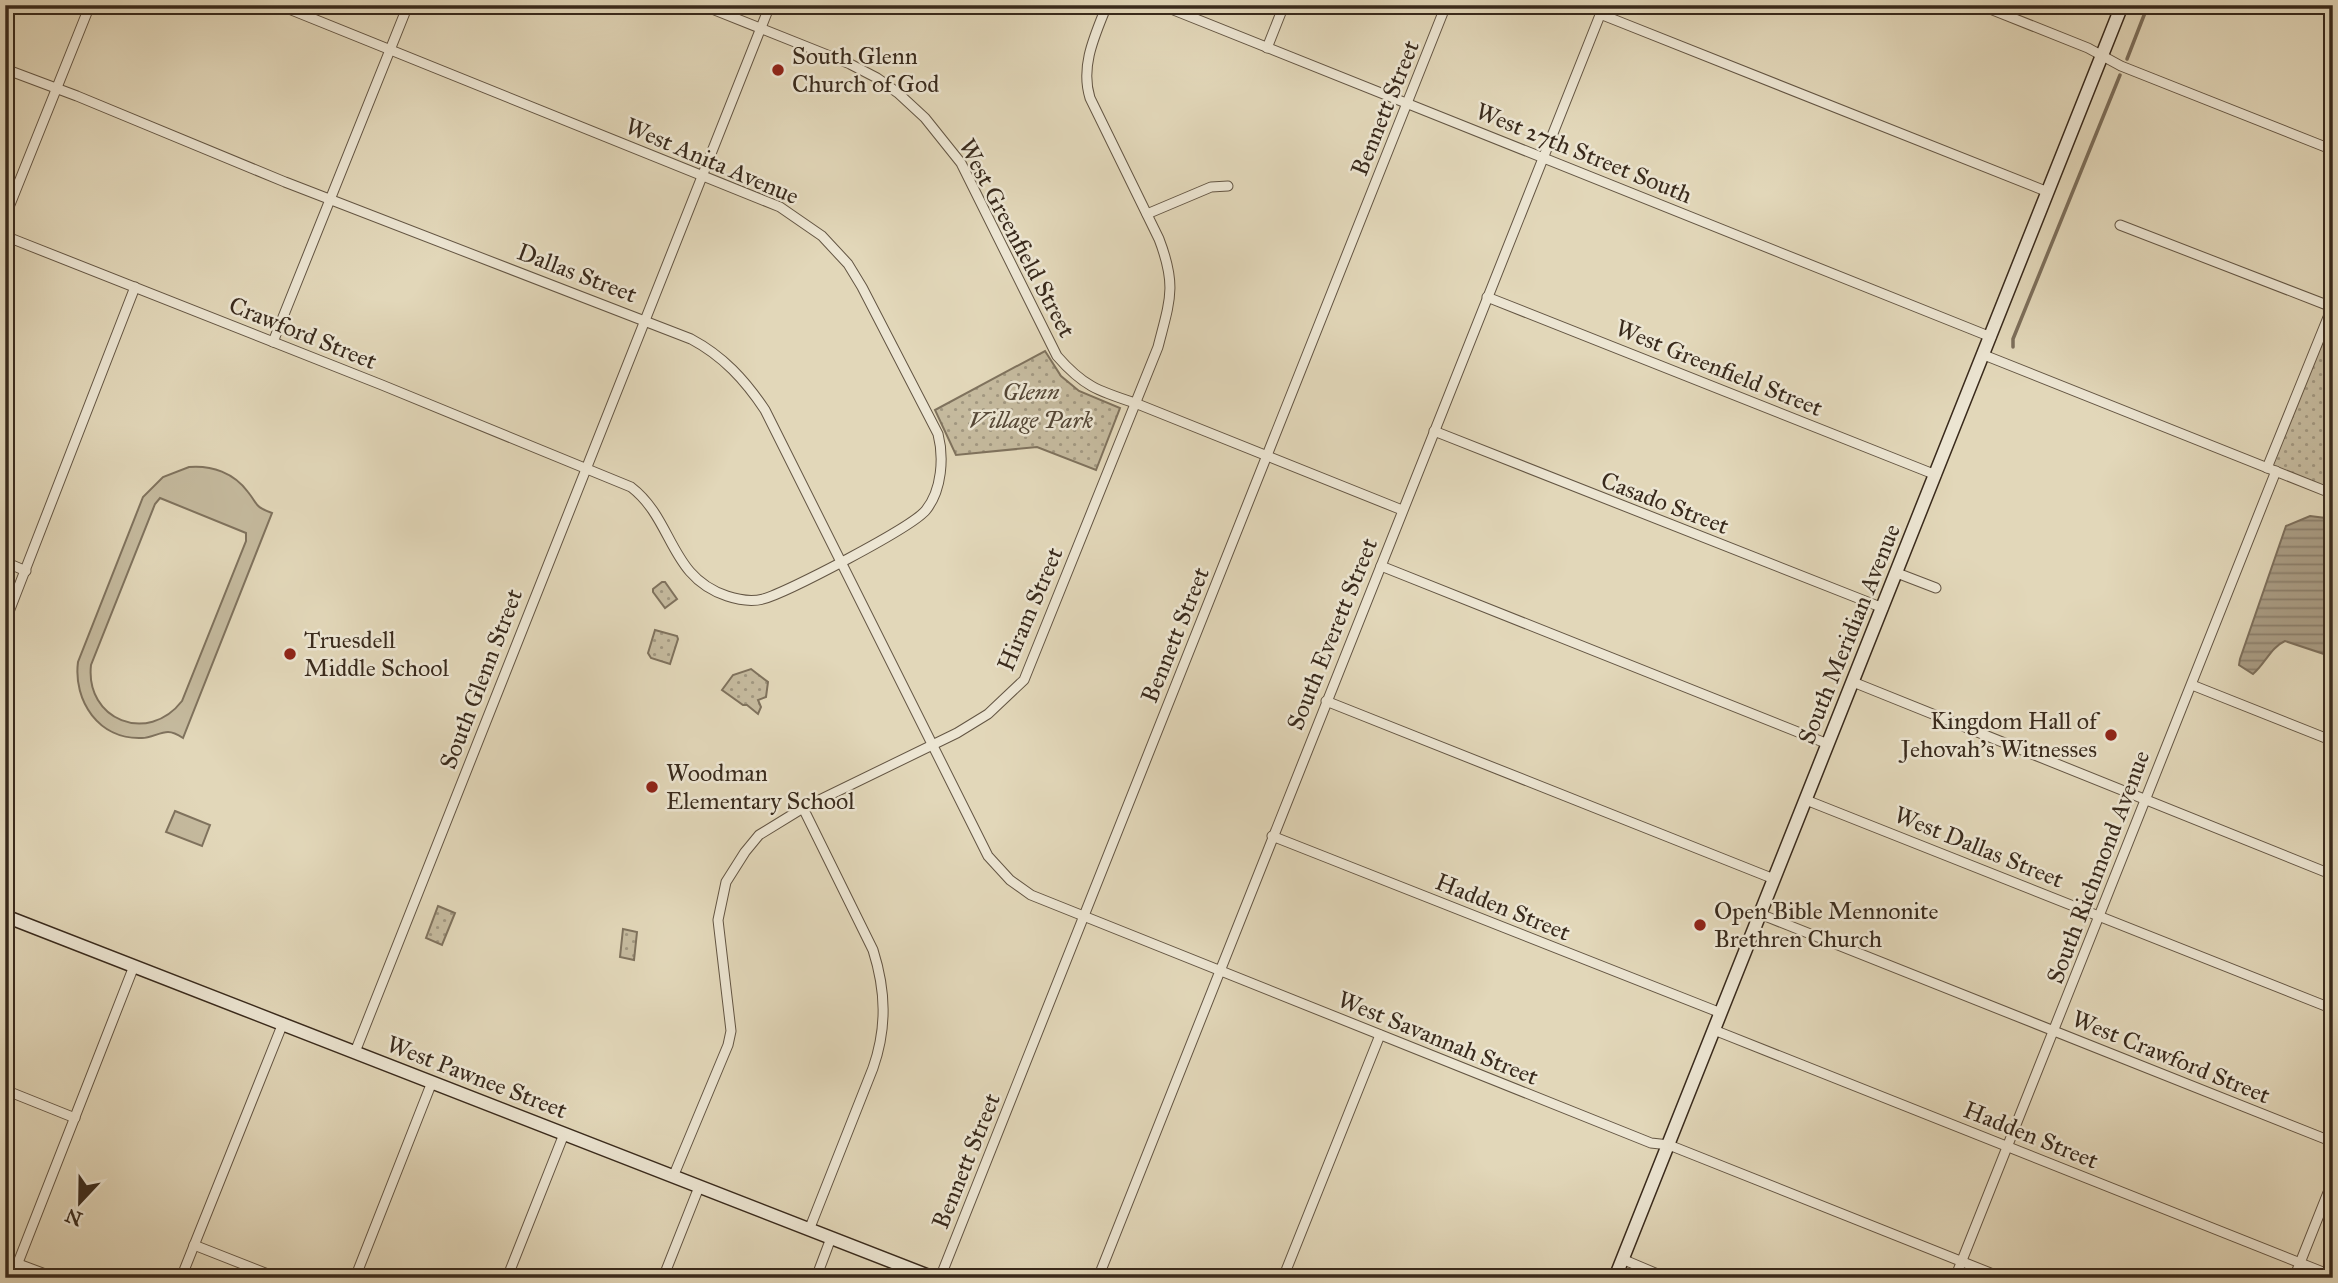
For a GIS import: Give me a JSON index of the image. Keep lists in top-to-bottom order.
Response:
{
  "streets": {
    "main road": ["South Meridian Avenue", "West Pawnee Street"],
    "street": [
      "Bennett Street",
      "West 27th Street South",
      "West Anita Avenue",
      "West Greenfield Street",
      "Dallas Street",
      "Crawford Street",
      "Casado Street",
      "Hiram Street",
      "South Everett Street",
      "South Glenn Street",
      "West Dallas Street",
      "South Richmond Avenue",
      "Hadden Street",
      "West Savannah Street",
      "West Crawford Street"
    ]
  },
  "crossings": [
    ["Bennett Street", "West 27th Street South"],
    ["Bennett Street", "West Greenfield Street"],
    ["Bennett Street", "West Savannah Street"],
    ["West 27th Street South", "South Everett Street"],
    ["West 27th Street South", "South Meridian Avenue"],
    ["West Anita Avenue", "Dallas Street"],
    ["West Anita Avenue", "South Glenn Street"],
    ["West Greenfield Street", "Hiram Street"],
    ["West Greenfield Street", "South Everett Street"],
    ["West Greenfield Street", "South Meridian Avenue"],
    ["West Greenfield Street", "South Glenn Street"],
    ["Dallas Street", "Hiram Street"],
    ["Dallas Street", "South Glenn Street"],
    ["Dallas Street", "West Savannah Street"],
    ["Crawford Street", "South Glenn Street"],
    ["Casado Street", "South Everett Street"],
    ["Casado Street", "South Meridian Avenue"],
    ["Hiram Street", "West Savannah Street"],
    ["Hiram Street", "West Pawnee Street"],
    ["South Everett Street", "Hadden Street"],
    ["South Everett Street", "West Savannah Street"],
    ["South Meridian Avenue", "West Dallas Street"],
    ["South Meridian Avenue", "Hadden Street"],
    ["South Meridian Avenue", "West Savannah Street"],
    ["South Meridian Avenue", "West Crawford Street"],
    ["South Glenn Street", "West Pawnee Street"],
    ["West Dallas Street", "South Richmond Avenue"],
    ["South Richmond Avenue", "Hadden Street"],
    ["South Richmond Avenue", "West Savannah Street"],
    ["South Richmond Avenue", "West Crawford Street"]
  ],
  "parks": ["Glenn Village Park"],
  "places": [
    "South Glenn Church of God",
    "Truesdell Middle School",
    "Kingdom Hall of Jehovah's Witnesses",
    "Woodman Elementary School",
    "Open Bible Mennonite Brethren Church"
  ],
  "north": "bottom"
}
